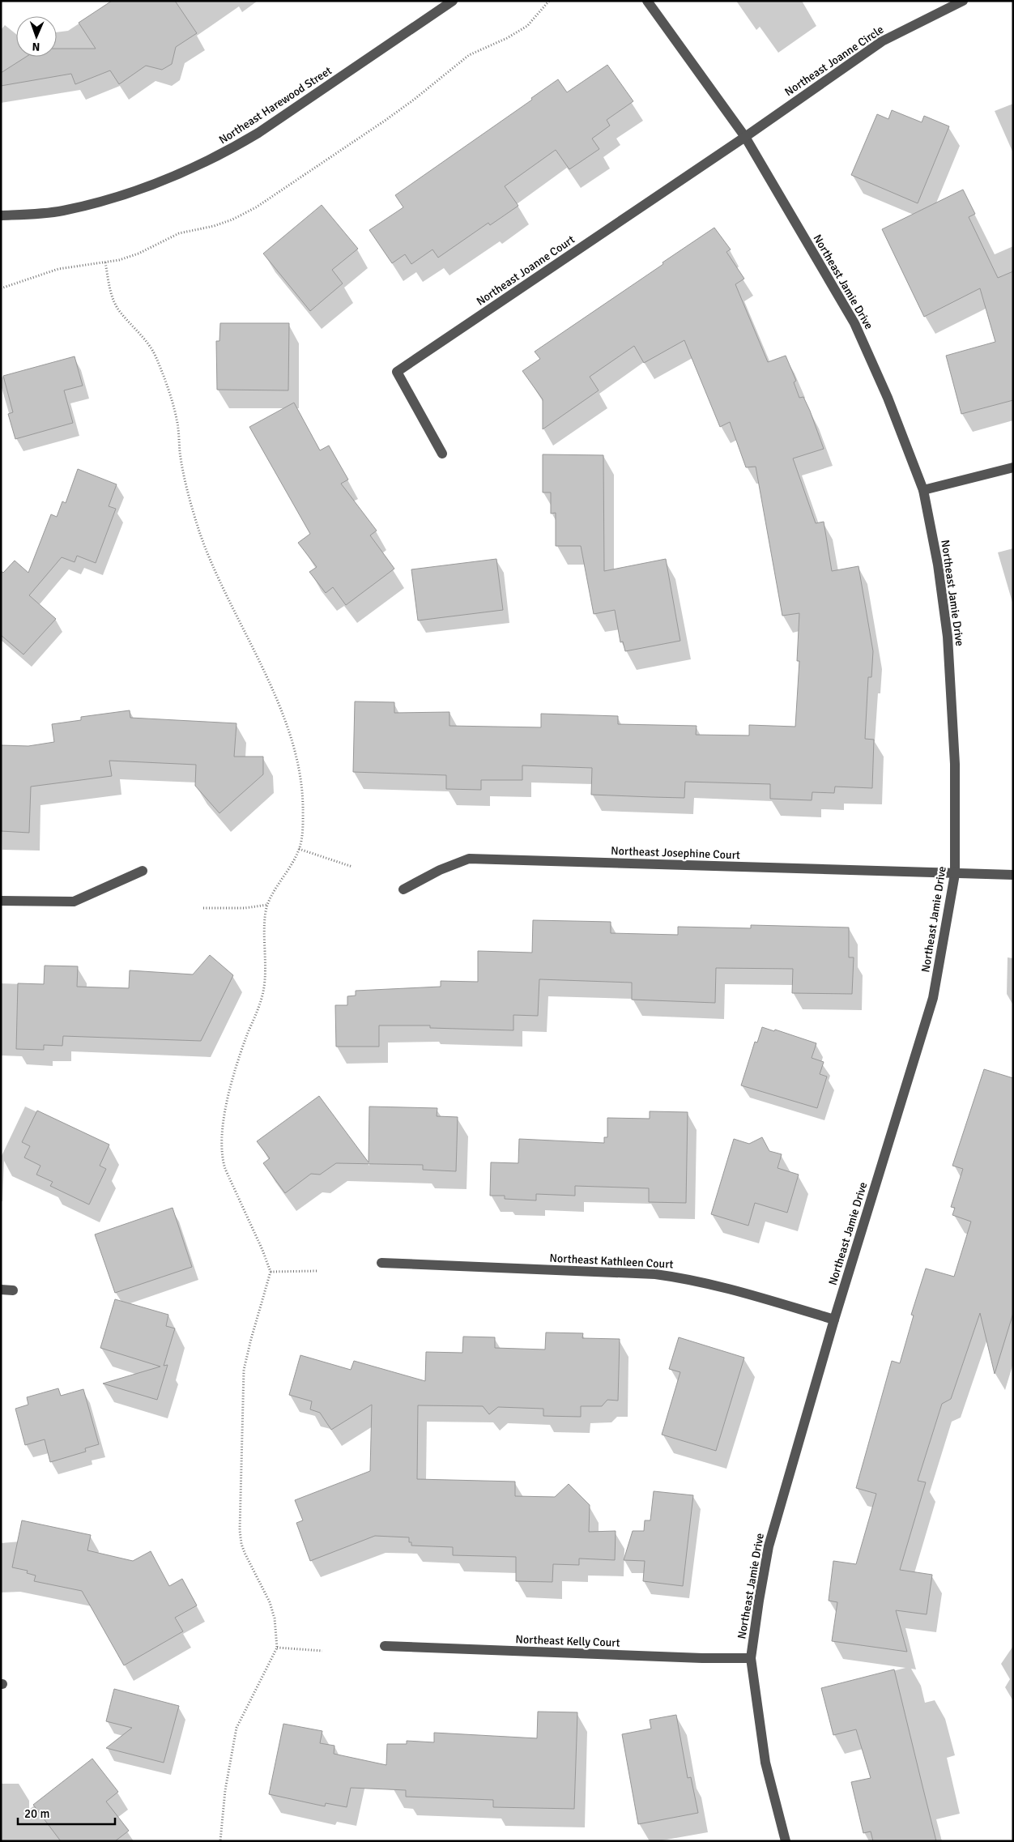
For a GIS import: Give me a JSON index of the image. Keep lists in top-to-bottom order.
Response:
{
  "streets": {
    "street": [
      "Northeast Joanne Circle",
      "Northeast Harewood Street",
      "Northeast Joanne Court",
      "Northeast Jamie Drive",
      "Northeast Josephine Court",
      "Northeast Kathleen Court",
      "Northeast Kelly Court"
    ]
  },
  "crossings": [
    ["Northeast Joanne Circle", "Northeast Joanne Court"],
    ["Northeast Joanne Circle", "Northeast Jamie Drive"],
    ["Northeast Joanne Court", "Northeast Jamie Drive"],
    ["Northeast Jamie Drive", "Northeast Josephine Court"],
    ["Northeast Jamie Drive", "Northeast Kathleen Court"],
    ["Northeast Jamie Drive", "Northeast Kelly Court"]
  ],
  "scale_bar": "20 m",
  "north": "bottom"
}
